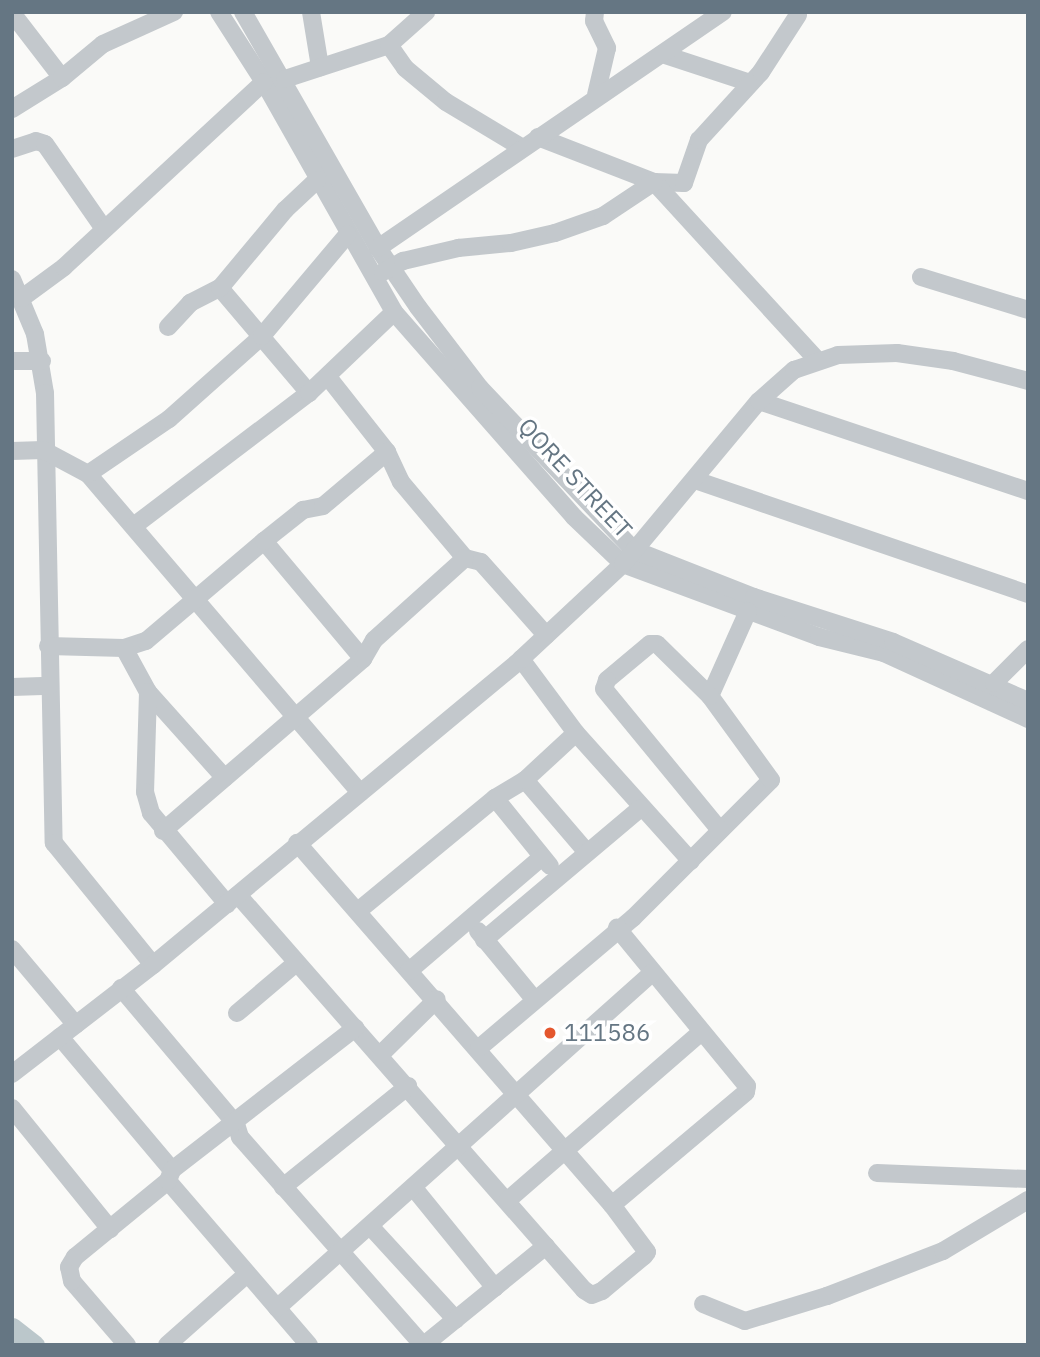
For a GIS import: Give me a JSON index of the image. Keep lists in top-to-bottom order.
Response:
{
  "streets": {
    "street": ["QORE STREET"]
  },
  "places": ["111586"]
}
